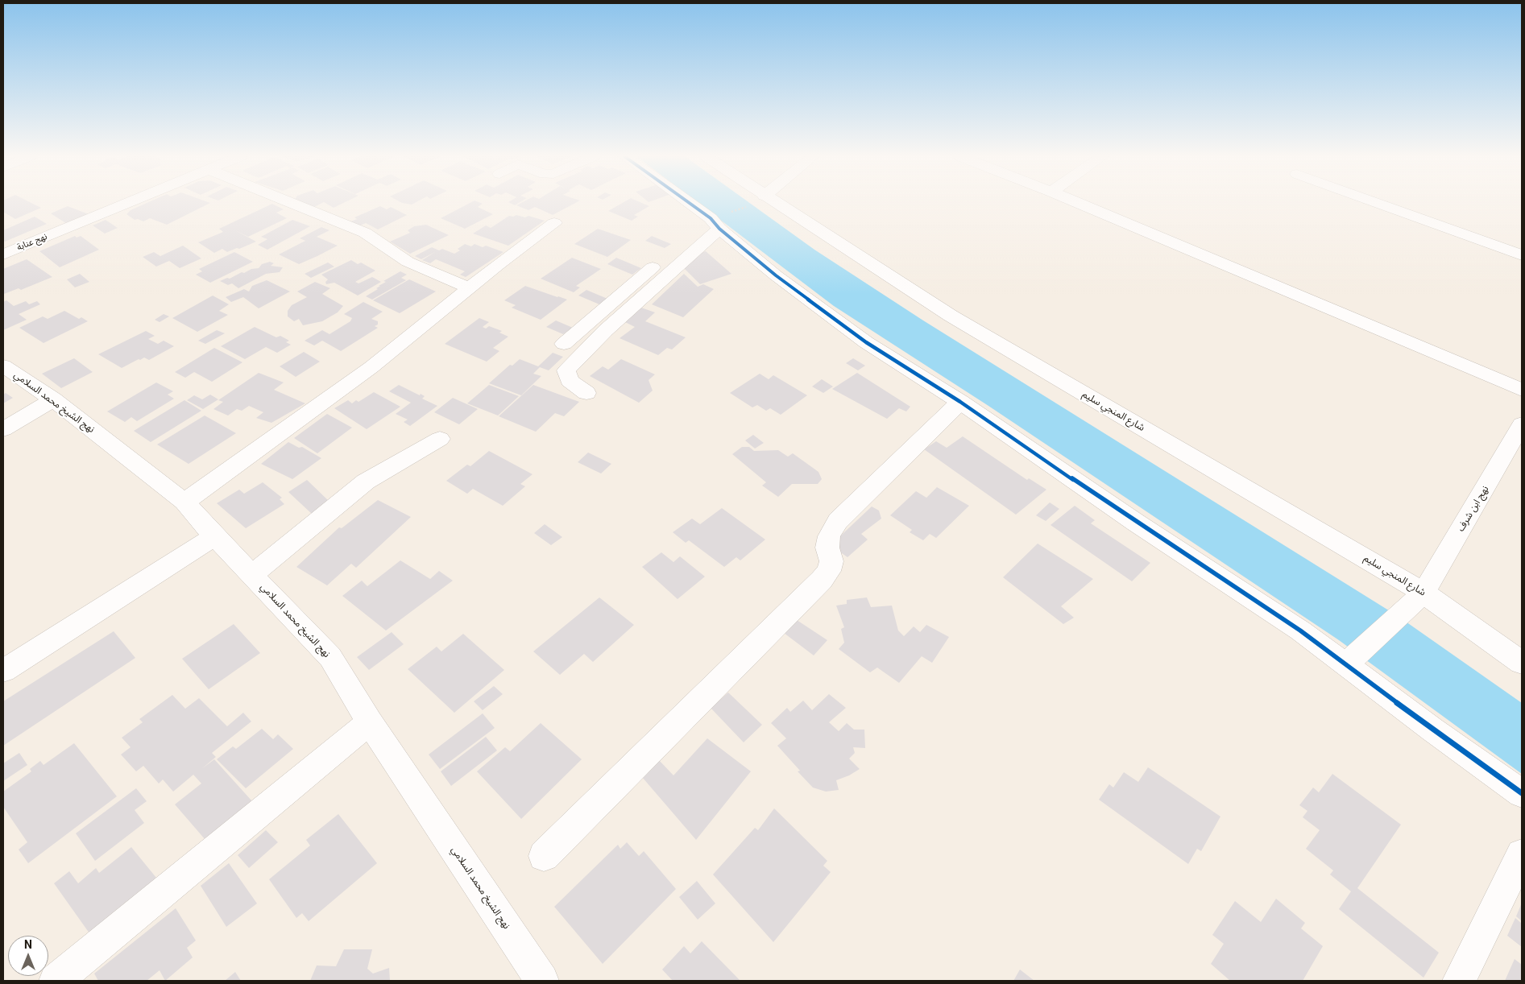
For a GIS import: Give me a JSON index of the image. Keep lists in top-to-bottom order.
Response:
{
  "streets": {
    "street": [
      "نهج عنابة",
      "نهج الشيخ محمد السلامي",
      "شارع المنجي سليم",
      "نهج ابن شرف"
    ]
  },
  "crossings": [
    ["شارع المنجي سليم", "نهج ابن شرف"]
  ],
  "north": "top"
}
